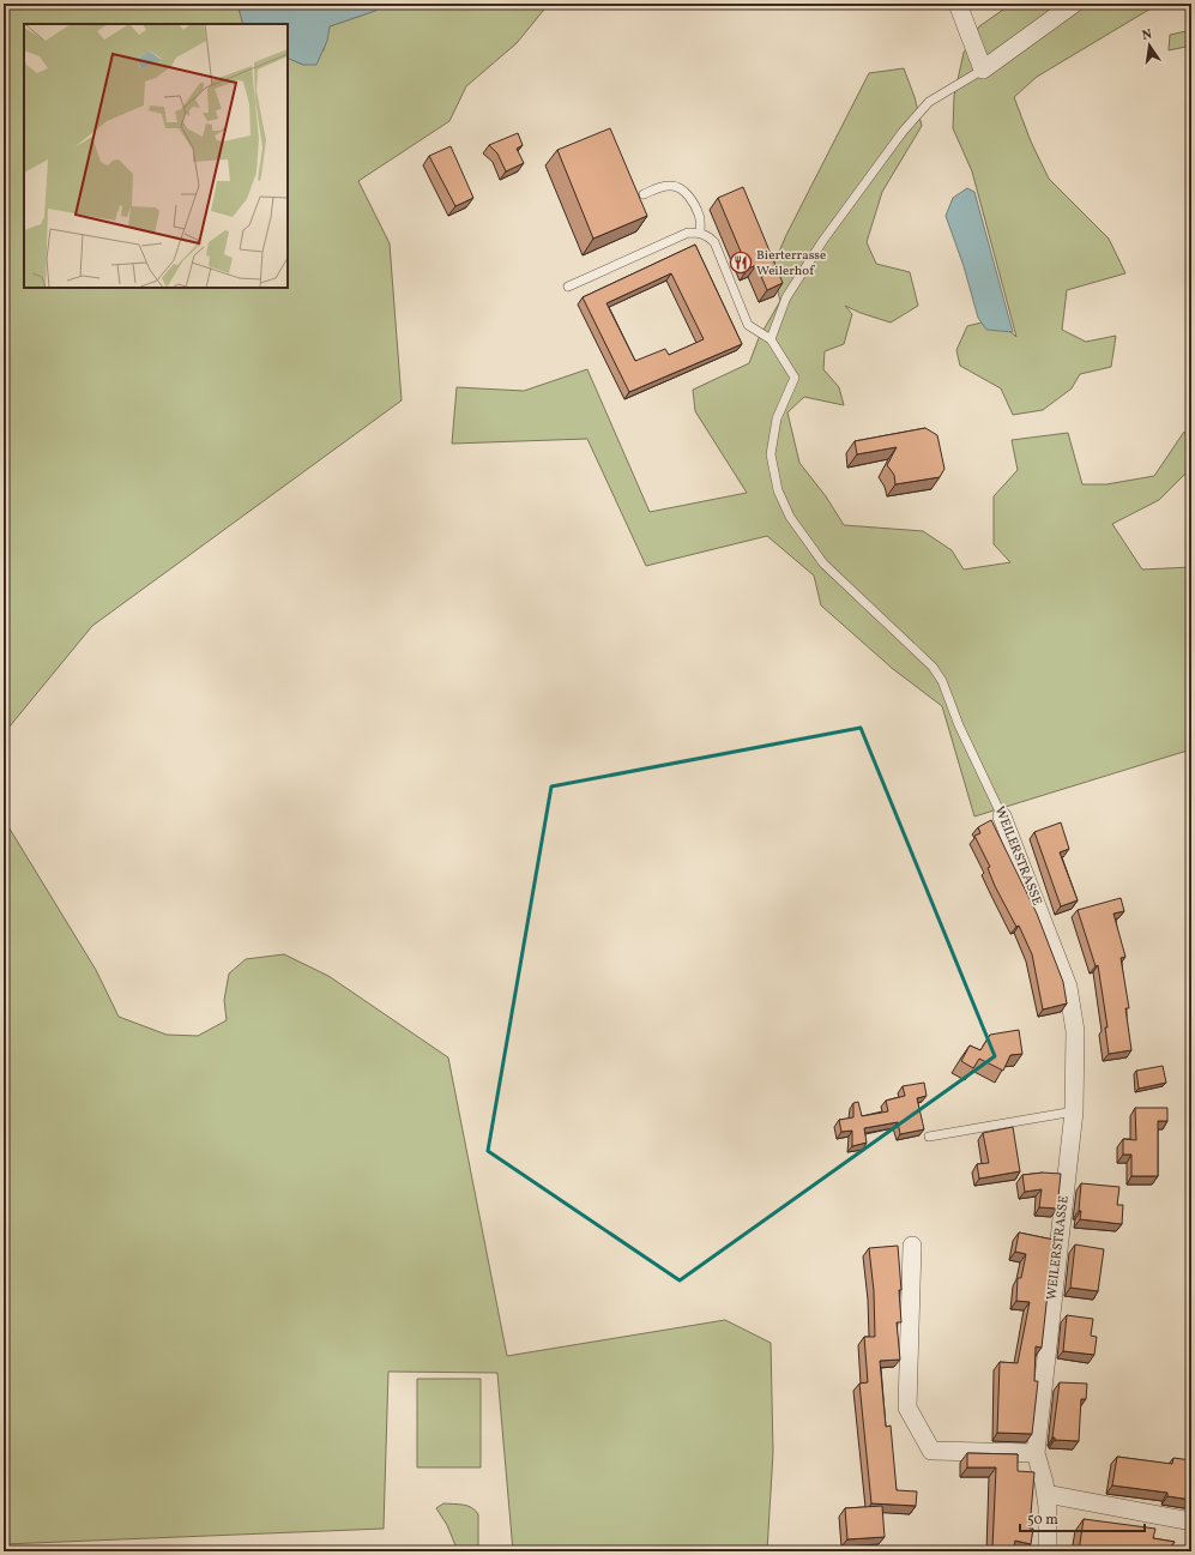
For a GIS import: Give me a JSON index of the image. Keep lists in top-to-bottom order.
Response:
{
  "streets": {
    "street": ["WEILERSTRASSE"]
  },
  "places": {
    "restaurant": ["Bierterrasse Weilerhof"]
  },
  "scale_bar": "50 m",
  "north": "top"
}
